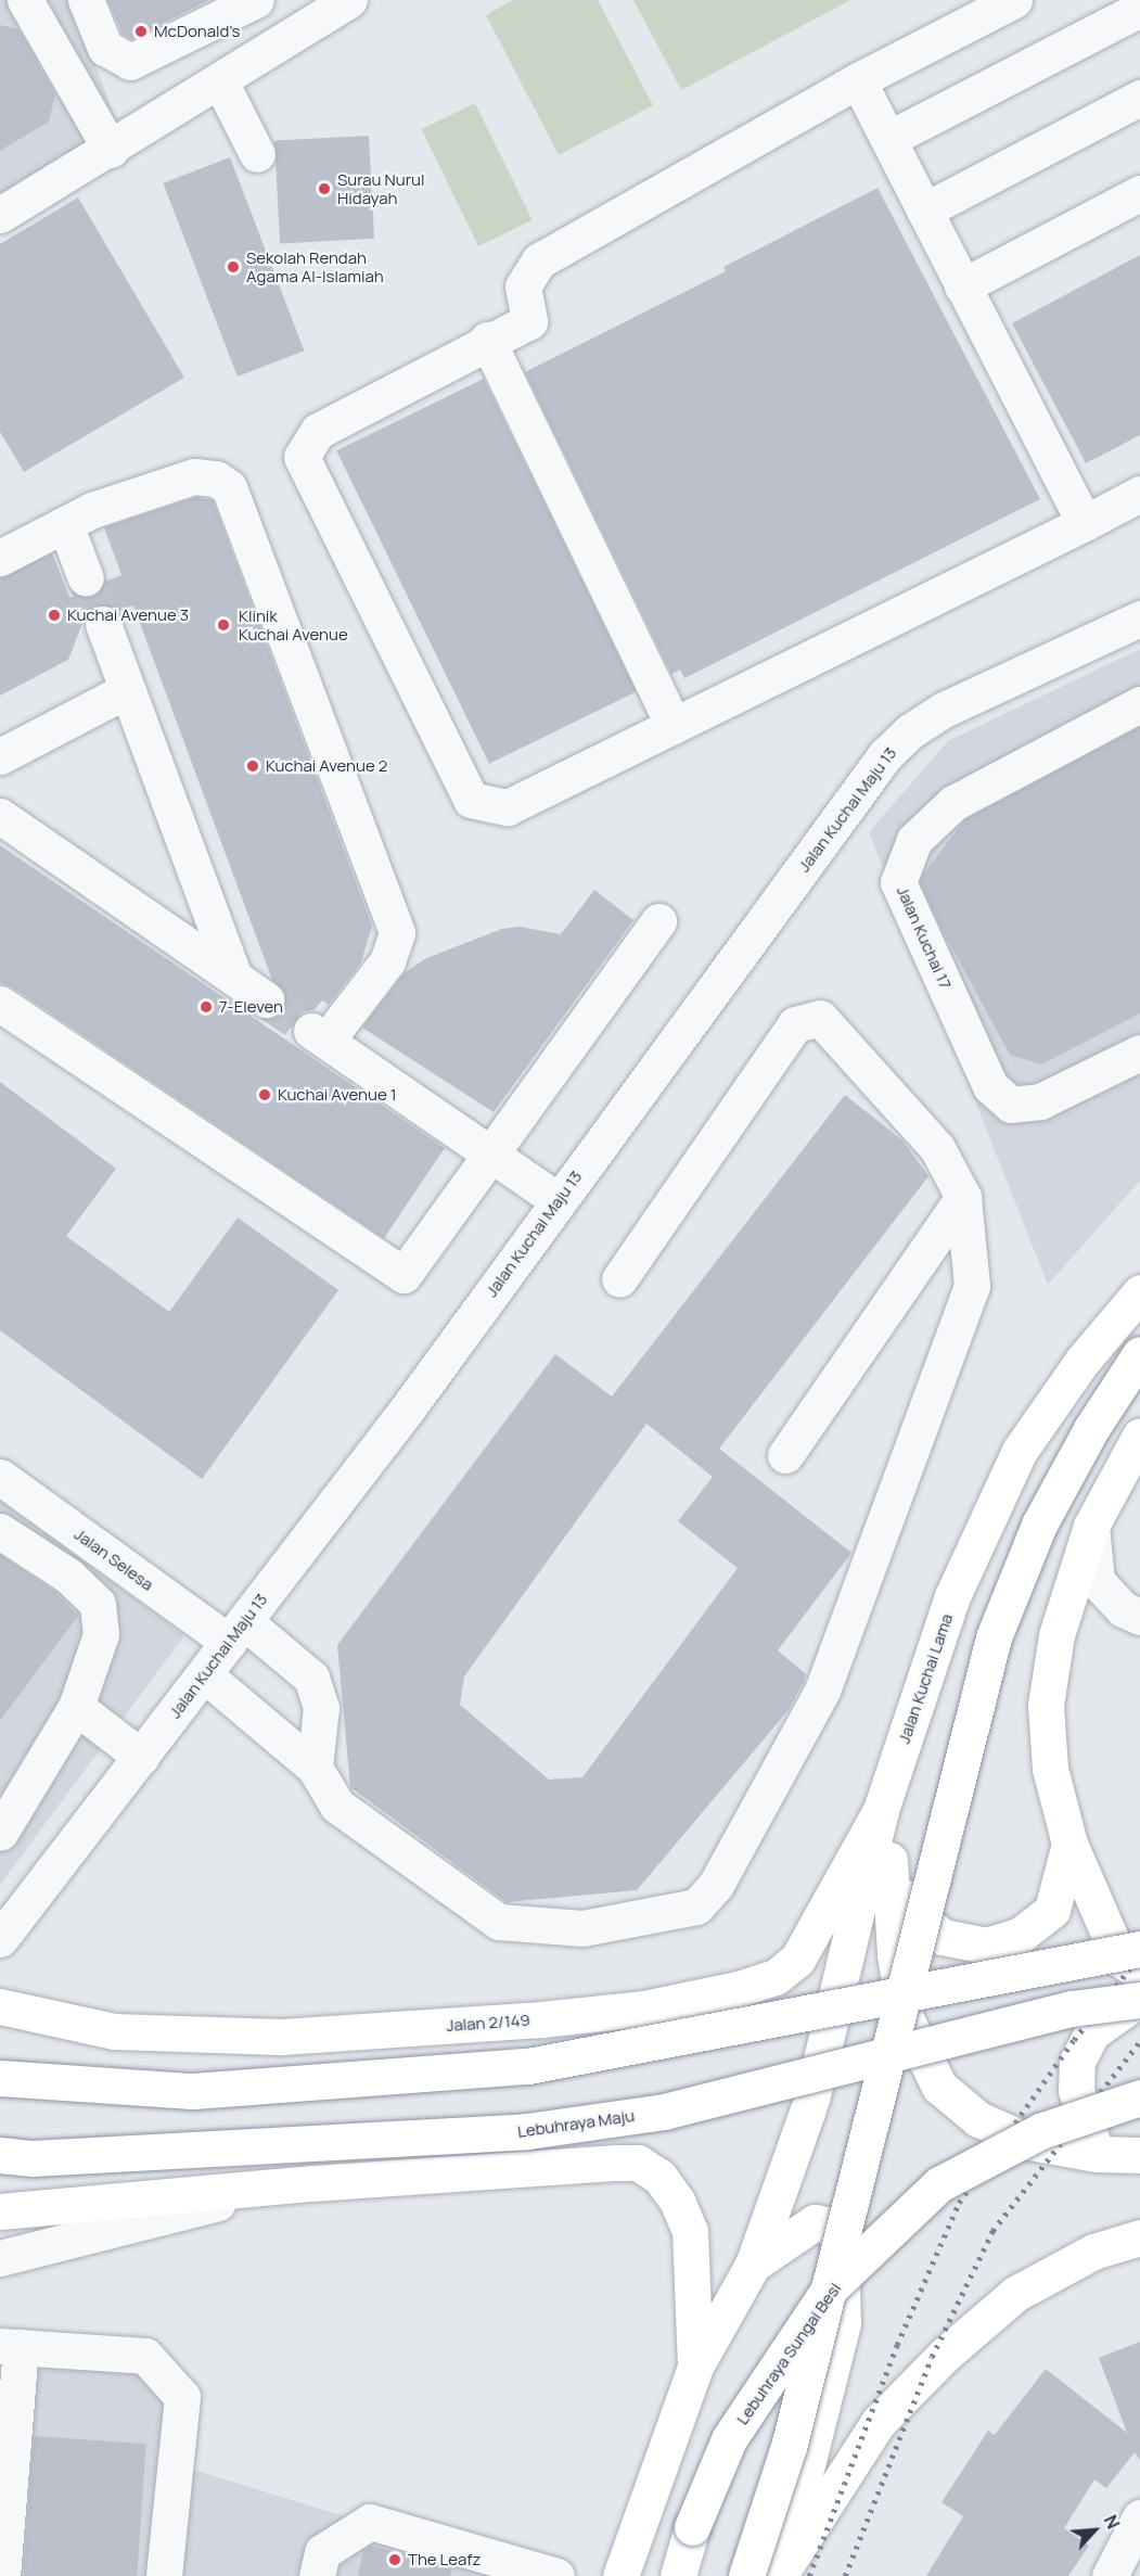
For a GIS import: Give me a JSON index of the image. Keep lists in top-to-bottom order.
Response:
{
  "streets": {
    "main road": [
      "Jalan Kuchai Lama",
      "Jalan 2/149",
      "Lebuhraya Maju",
      "Lebuhraya Sungai Besi"
    ],
    "street": ["Jalan Kuchai Maju 13", "Jalan Kuchai 17", "Jalan Selesa"]
  },
  "crossings": [
    ["Jalan Kuchai Maju 13", "Jalan Selesa"],
    ["Jalan Kuchai Lama", "Jalan 2/149"]
  ],
  "places": [
    "McDonald's",
    "Surau Nurul Hidayah",
    "Sekolah Rendah Agama Al-Islamiah",
    "Kuchai Avenue 3",
    "Klinik Kuchai Avenue",
    "Kuchai Avenue 2",
    "7-Eleven",
    "Kuchai Avenue 1",
    "The Leafz"
  ],
  "north": "top right"
}
